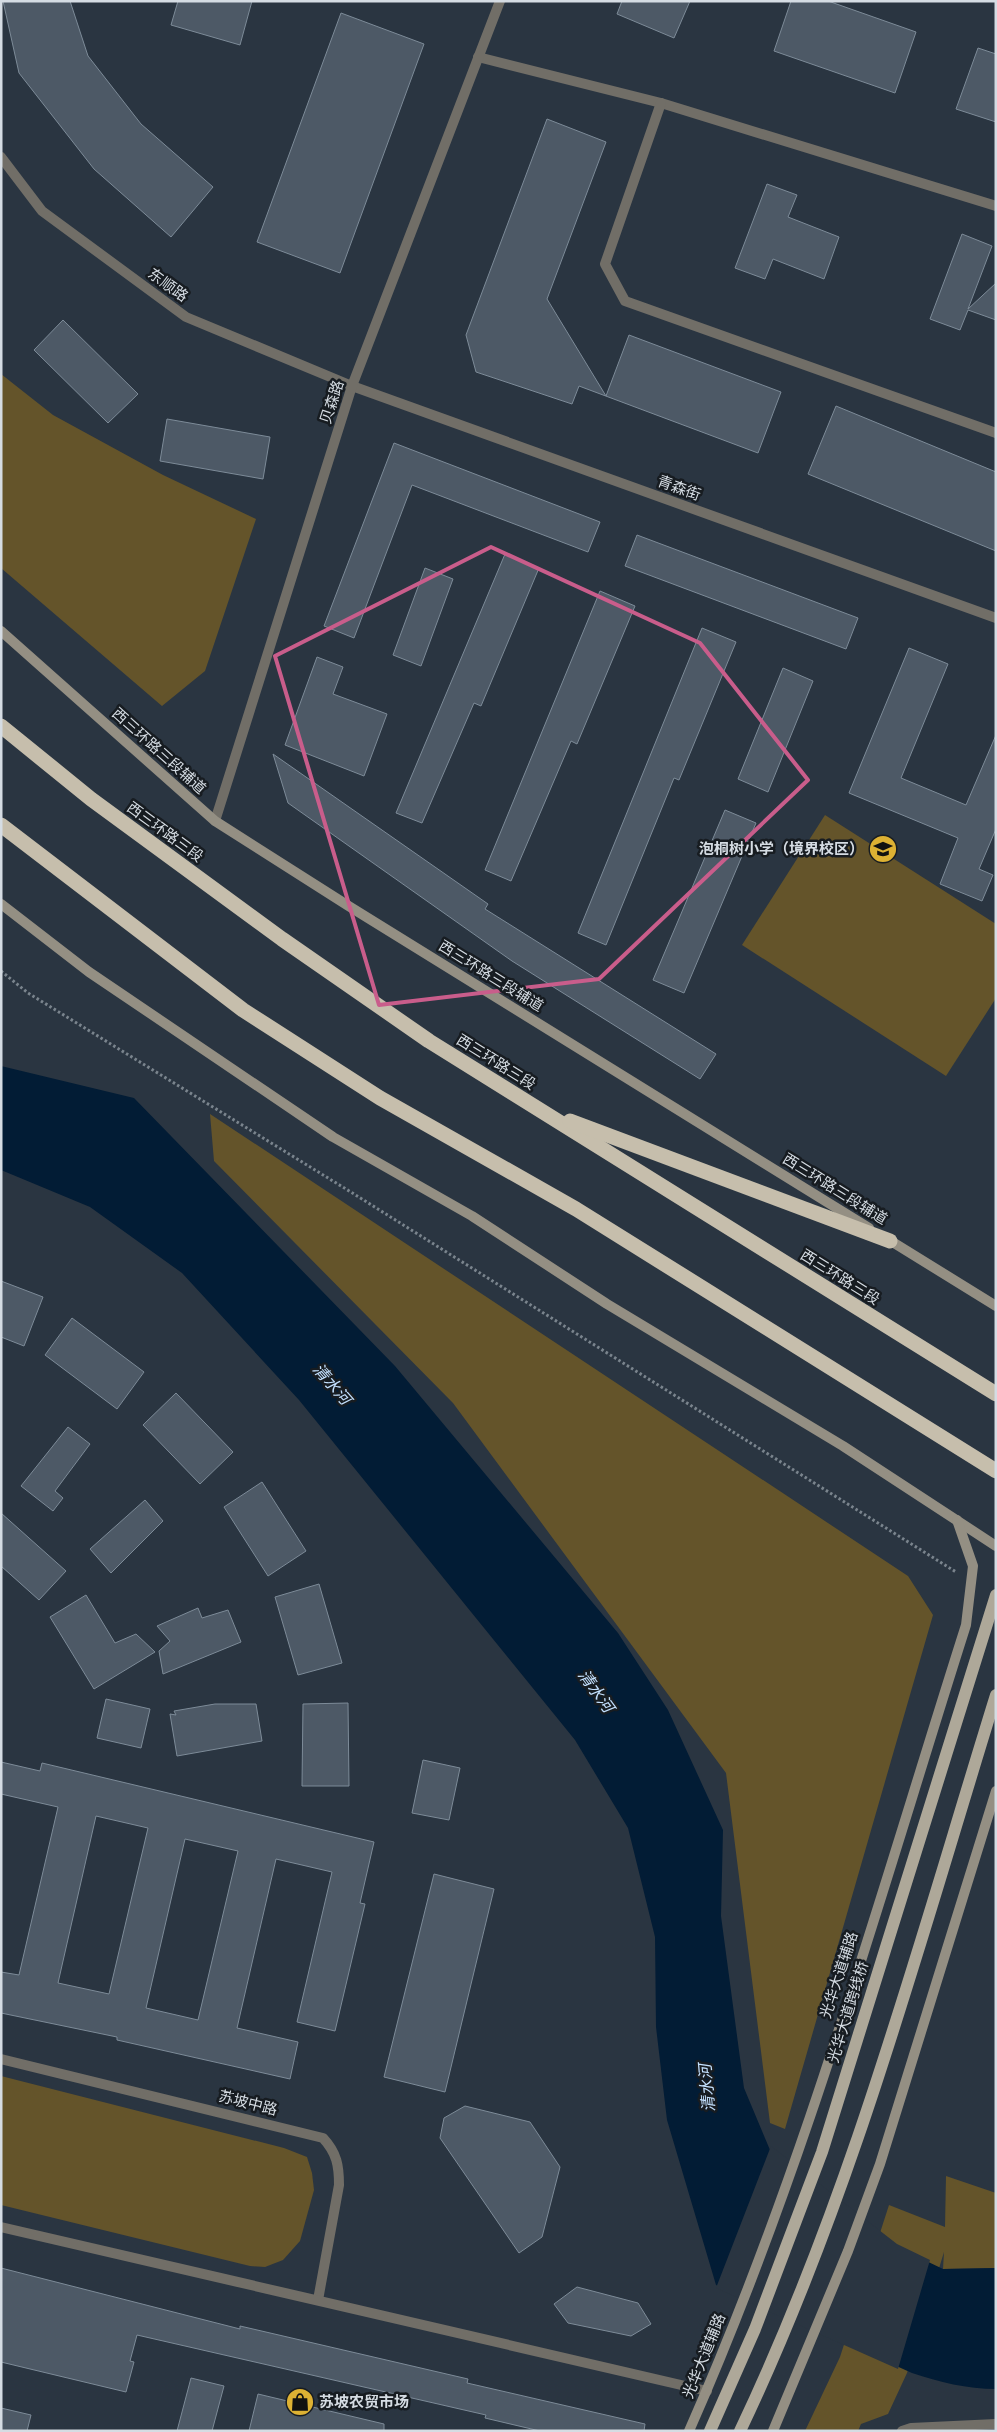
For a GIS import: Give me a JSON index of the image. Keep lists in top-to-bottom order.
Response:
{
  "streets": {
    "highway": ["西三环路三段"],
    "main road": ["西三环路三段辅道", "光华大道辅路", "光华大道跨线桥"],
    "street": [
      "东顺路",
      "贝森路",
      "青森街",
      "苏坡中路"
    ]
  },
  "crossings": [
    ["东顺路", "贝森路"],
    ["东顺路", "青森街"],
    ["贝森路", "青森街"],
    ["贝森路", "西三环路三段辅道"]
  ],
  "water": ["清水河"],
  "places": {
    "school or university": ["泡桐树小学（境界校区）"],
    "shop": ["苏坡农贸市场"]
  }
}
